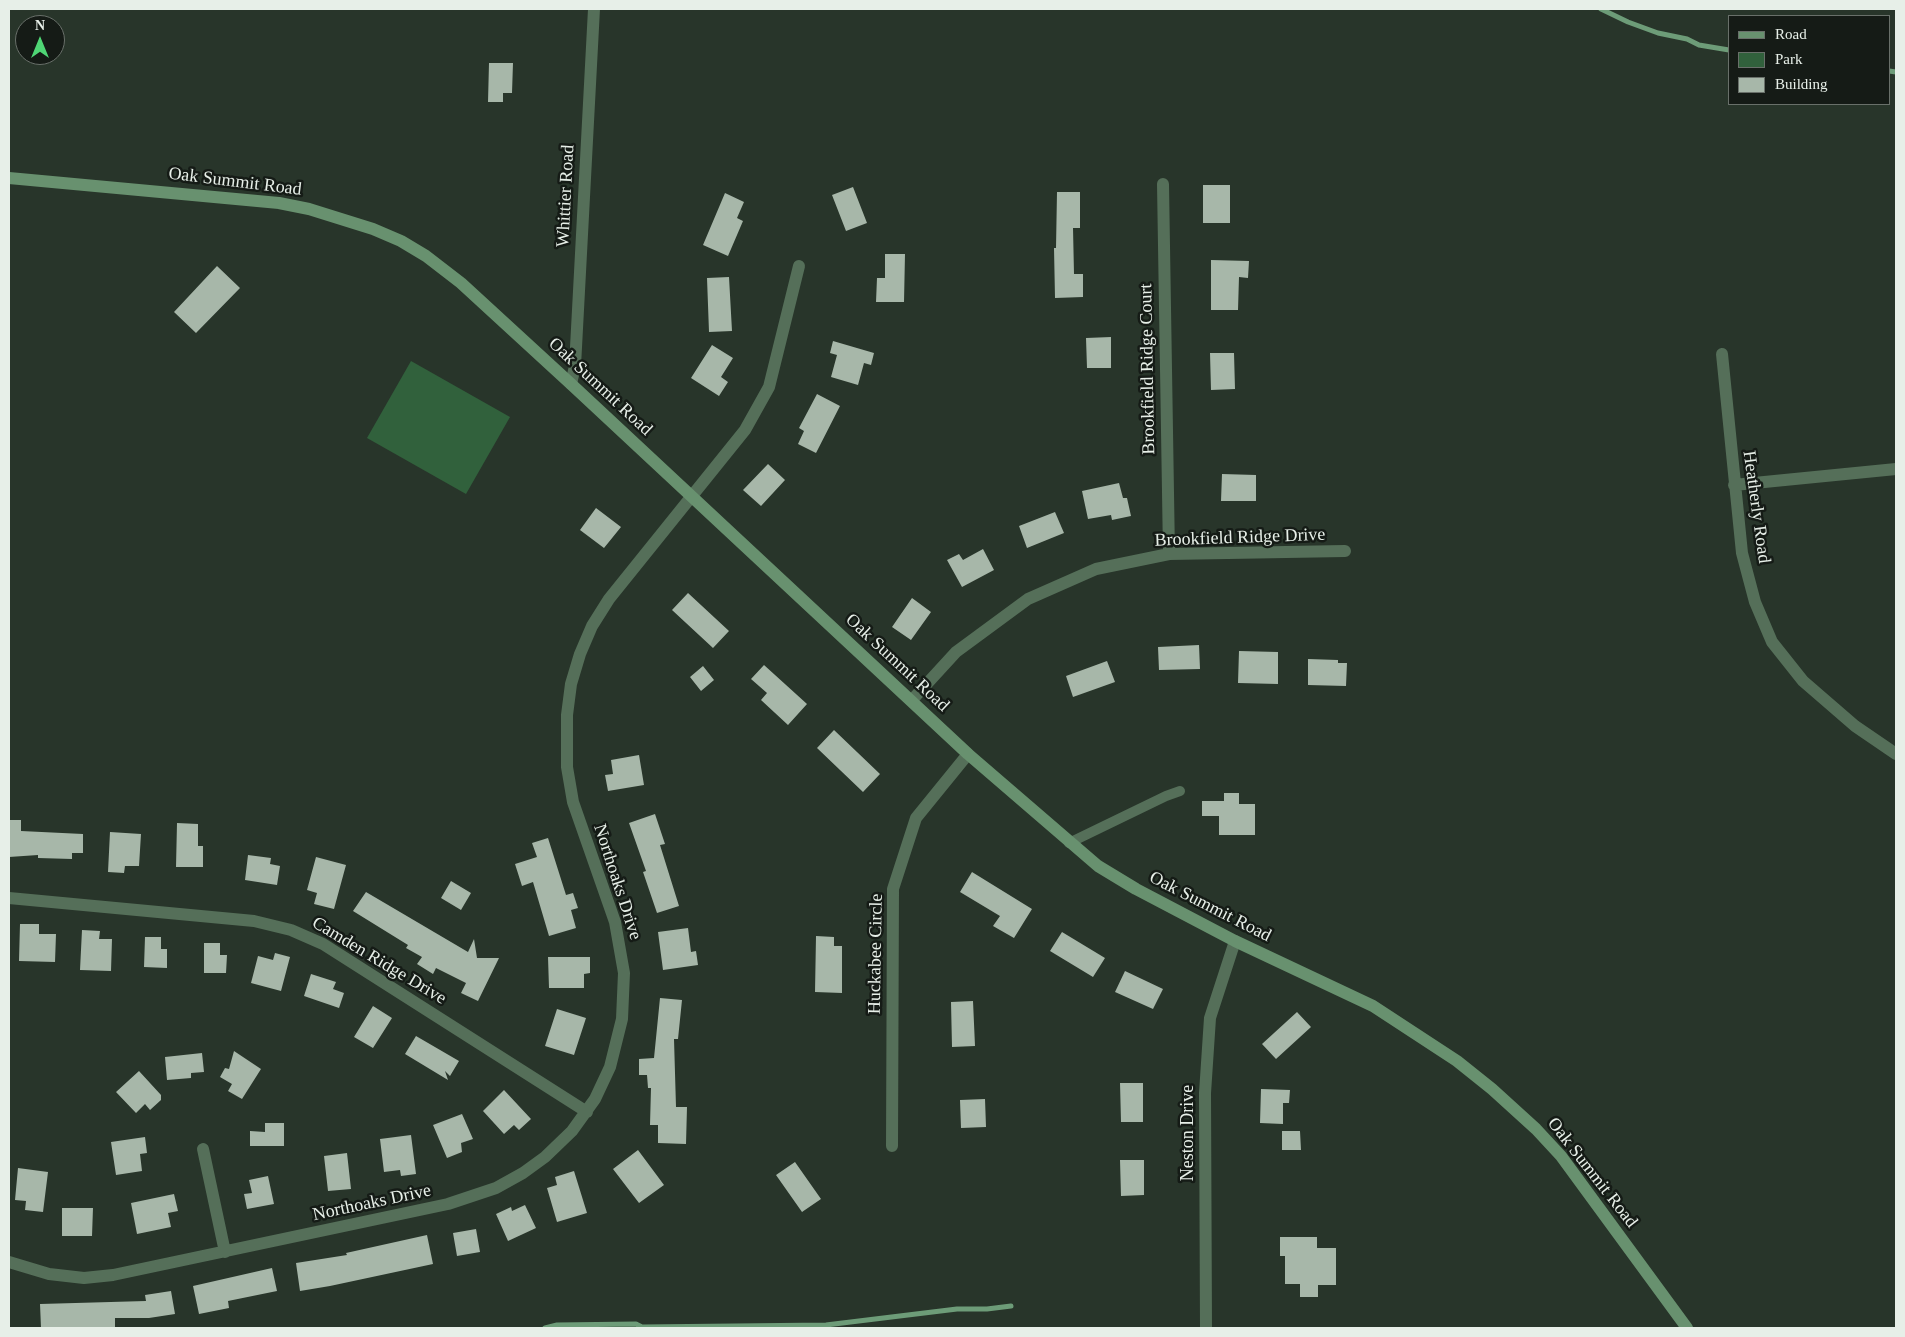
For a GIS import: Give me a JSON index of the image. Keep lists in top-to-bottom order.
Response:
{
  "streets": {
    "main road": ["Oak Summit Road"],
    "street": [
      "Whittier Road",
      "Brookfield Ridge Court",
      "Heatherly Road",
      "Brookfield Ridge Drive",
      "Northoaks Drive",
      "Huckabee Circle",
      "Camden Ridge Drive",
      "Neston Drive"
    ]
  },
  "crossings": [
    ["Oak Summit Road", "Whittier Road"],
    ["Oak Summit Road", "Brookfield Ridge Drive"],
    ["Oak Summit Road", "Northoaks Drive"],
    ["Oak Summit Road", "Huckabee Circle"],
    ["Oak Summit Road", "Neston Drive"],
    ["Brookfield Ridge Court", "Brookfield Ridge Drive"],
    ["Northoaks Drive", "Camden Ridge Drive"]
  ],
  "legend": ["Road", "Park", "Building"],
  "north": "top"
}
